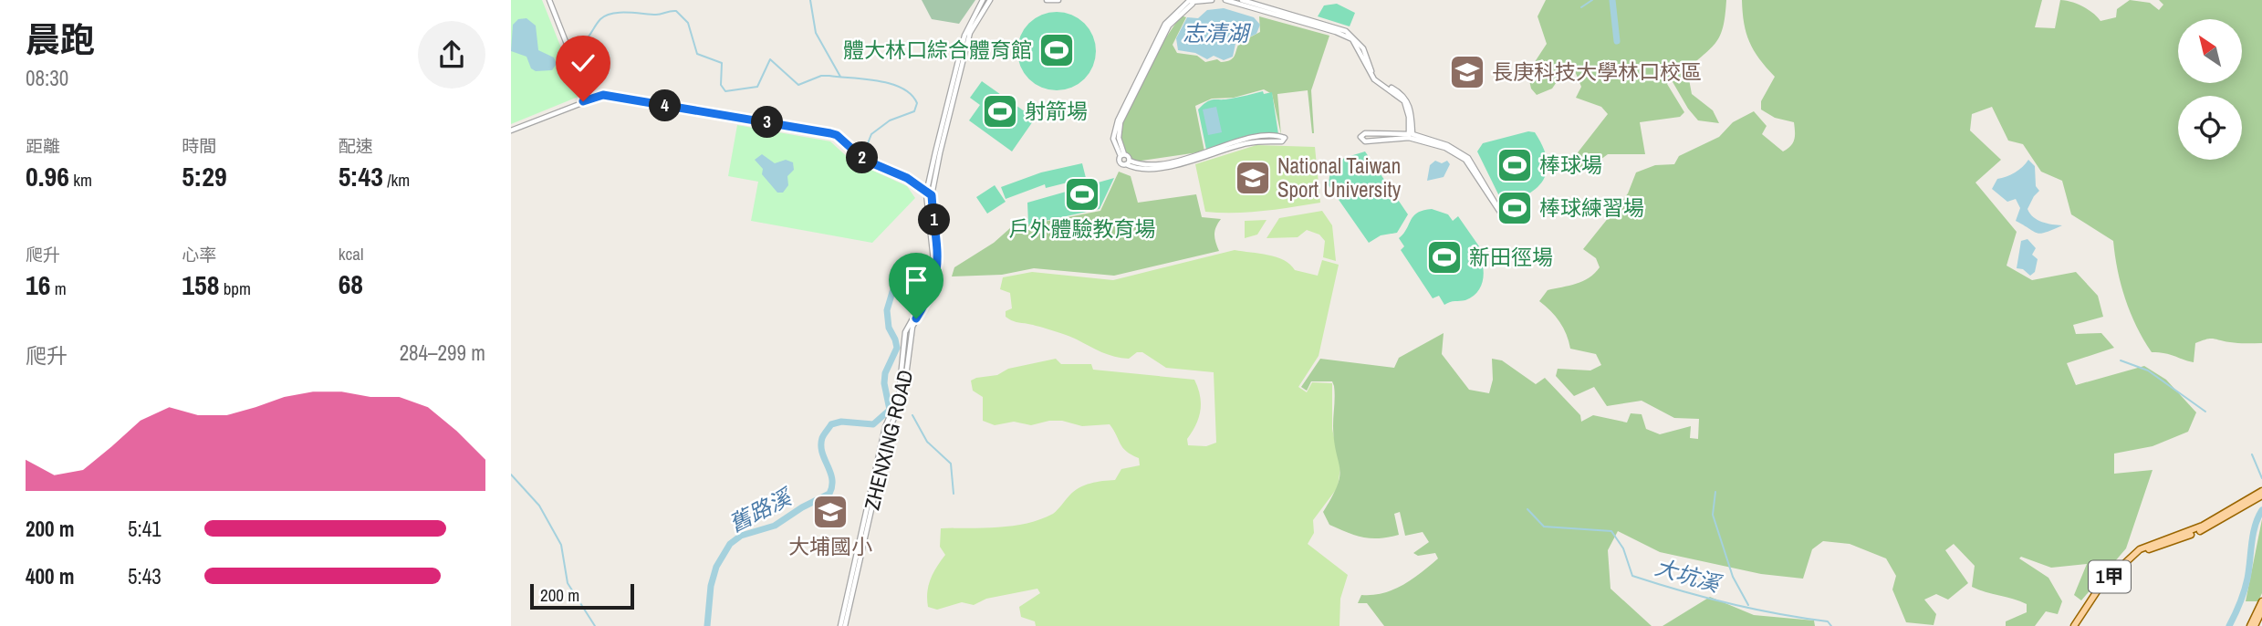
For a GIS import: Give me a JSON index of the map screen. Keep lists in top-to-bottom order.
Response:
{
  "streets": {
    "main road": ["1甲"],
    "street": ["ZHENXING ROAD"]
  },
  "water": ["志清湖", "舊路溪", "大坑溪"],
  "places": {
    "sports": [
      "體大林口綜合體育館",
      "射箭場",
      "棒球場",
      "戶外體驗教育場",
      "棒球練習場",
      "新田徑場"
    ],
    "school or university": ["長庚科技大學林口校區", "National Taiwan Sport University", "大埔國小"]
  },
  "scale_bar": "200 m",
  "north": "top left",
  "page": {
    "heading": ["晨跑", "08:30"],
    "pins": [
      "4",
      "3",
      "2",
      "1"
    ],
    "stats": [
      ["距離", "0.96 km"],
      ["時間", "5:29"],
      ["配速", "5:43 /km"],
      ["爬升", "16 m"],
      ["心率", "158 bpm"],
      ["kcal", "68"]
    ],
    "chart": ["爬升", "284–299 m"],
    "list": [
      {
        "name": "200 m",
        "note": "5:41"
      },
      {
        "name": "400 m",
        "note": "5:43"
      }
    ],
    "scale": "200 m"
  }
}
